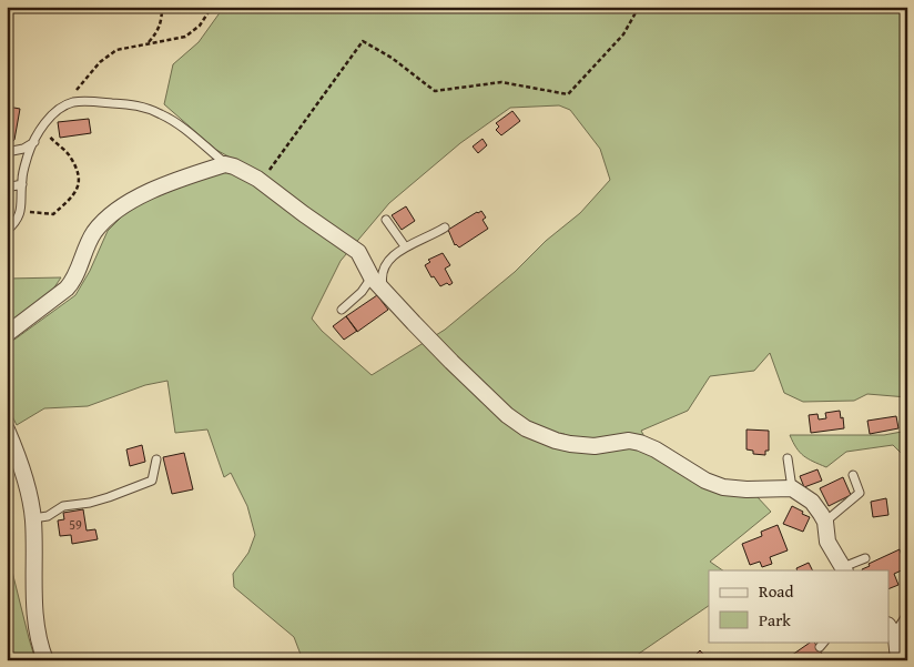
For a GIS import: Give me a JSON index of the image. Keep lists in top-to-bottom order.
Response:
{
  "house_numbers": ["59"],
  "legend": ["Road", "Park"]
}
